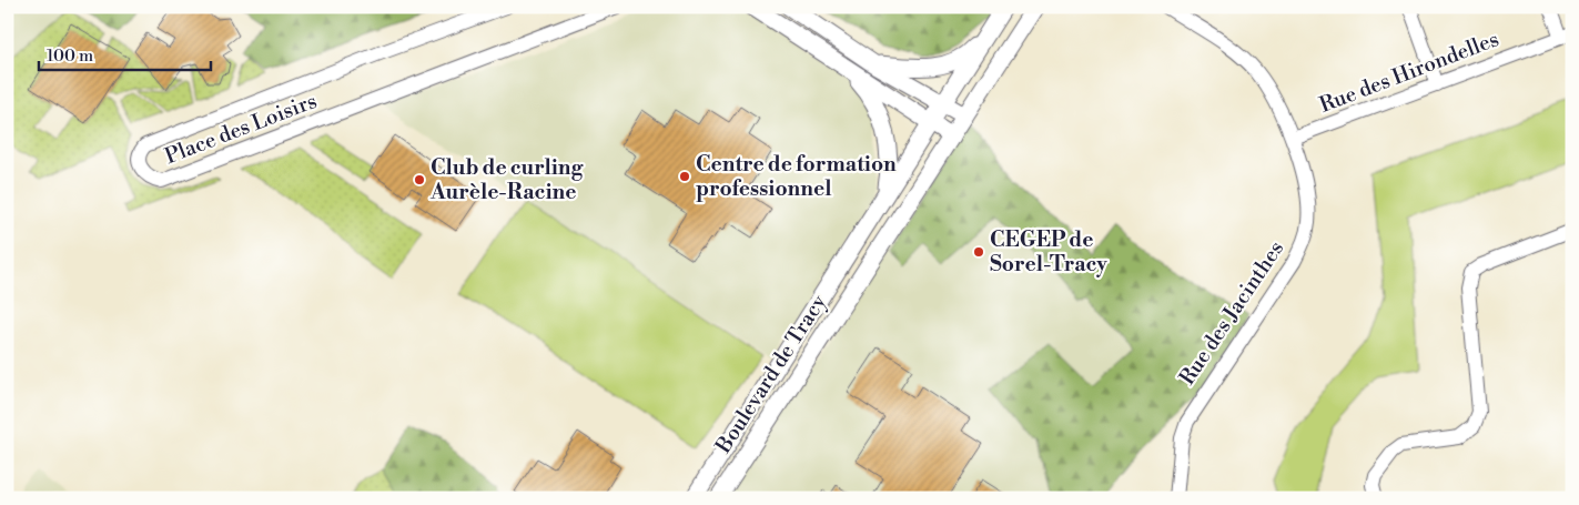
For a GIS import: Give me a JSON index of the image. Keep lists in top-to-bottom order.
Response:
{
  "streets": {
    "street": [
      "Rue des Hirondelles",
      "Place des Loisirs",
      "Rue des Jacinthes",
      "Boulevard de Tracy"
    ]
  },
  "crossings": [
    ["Rue des Hirondelles", "Rue des Jacinthes"]
  ],
  "places": ["Centre de formation professionnel", "Club de curling Aurèle-Racine", "CEGEP de Sorel-Tracy"],
  "scale_bar": "100 m"
}
